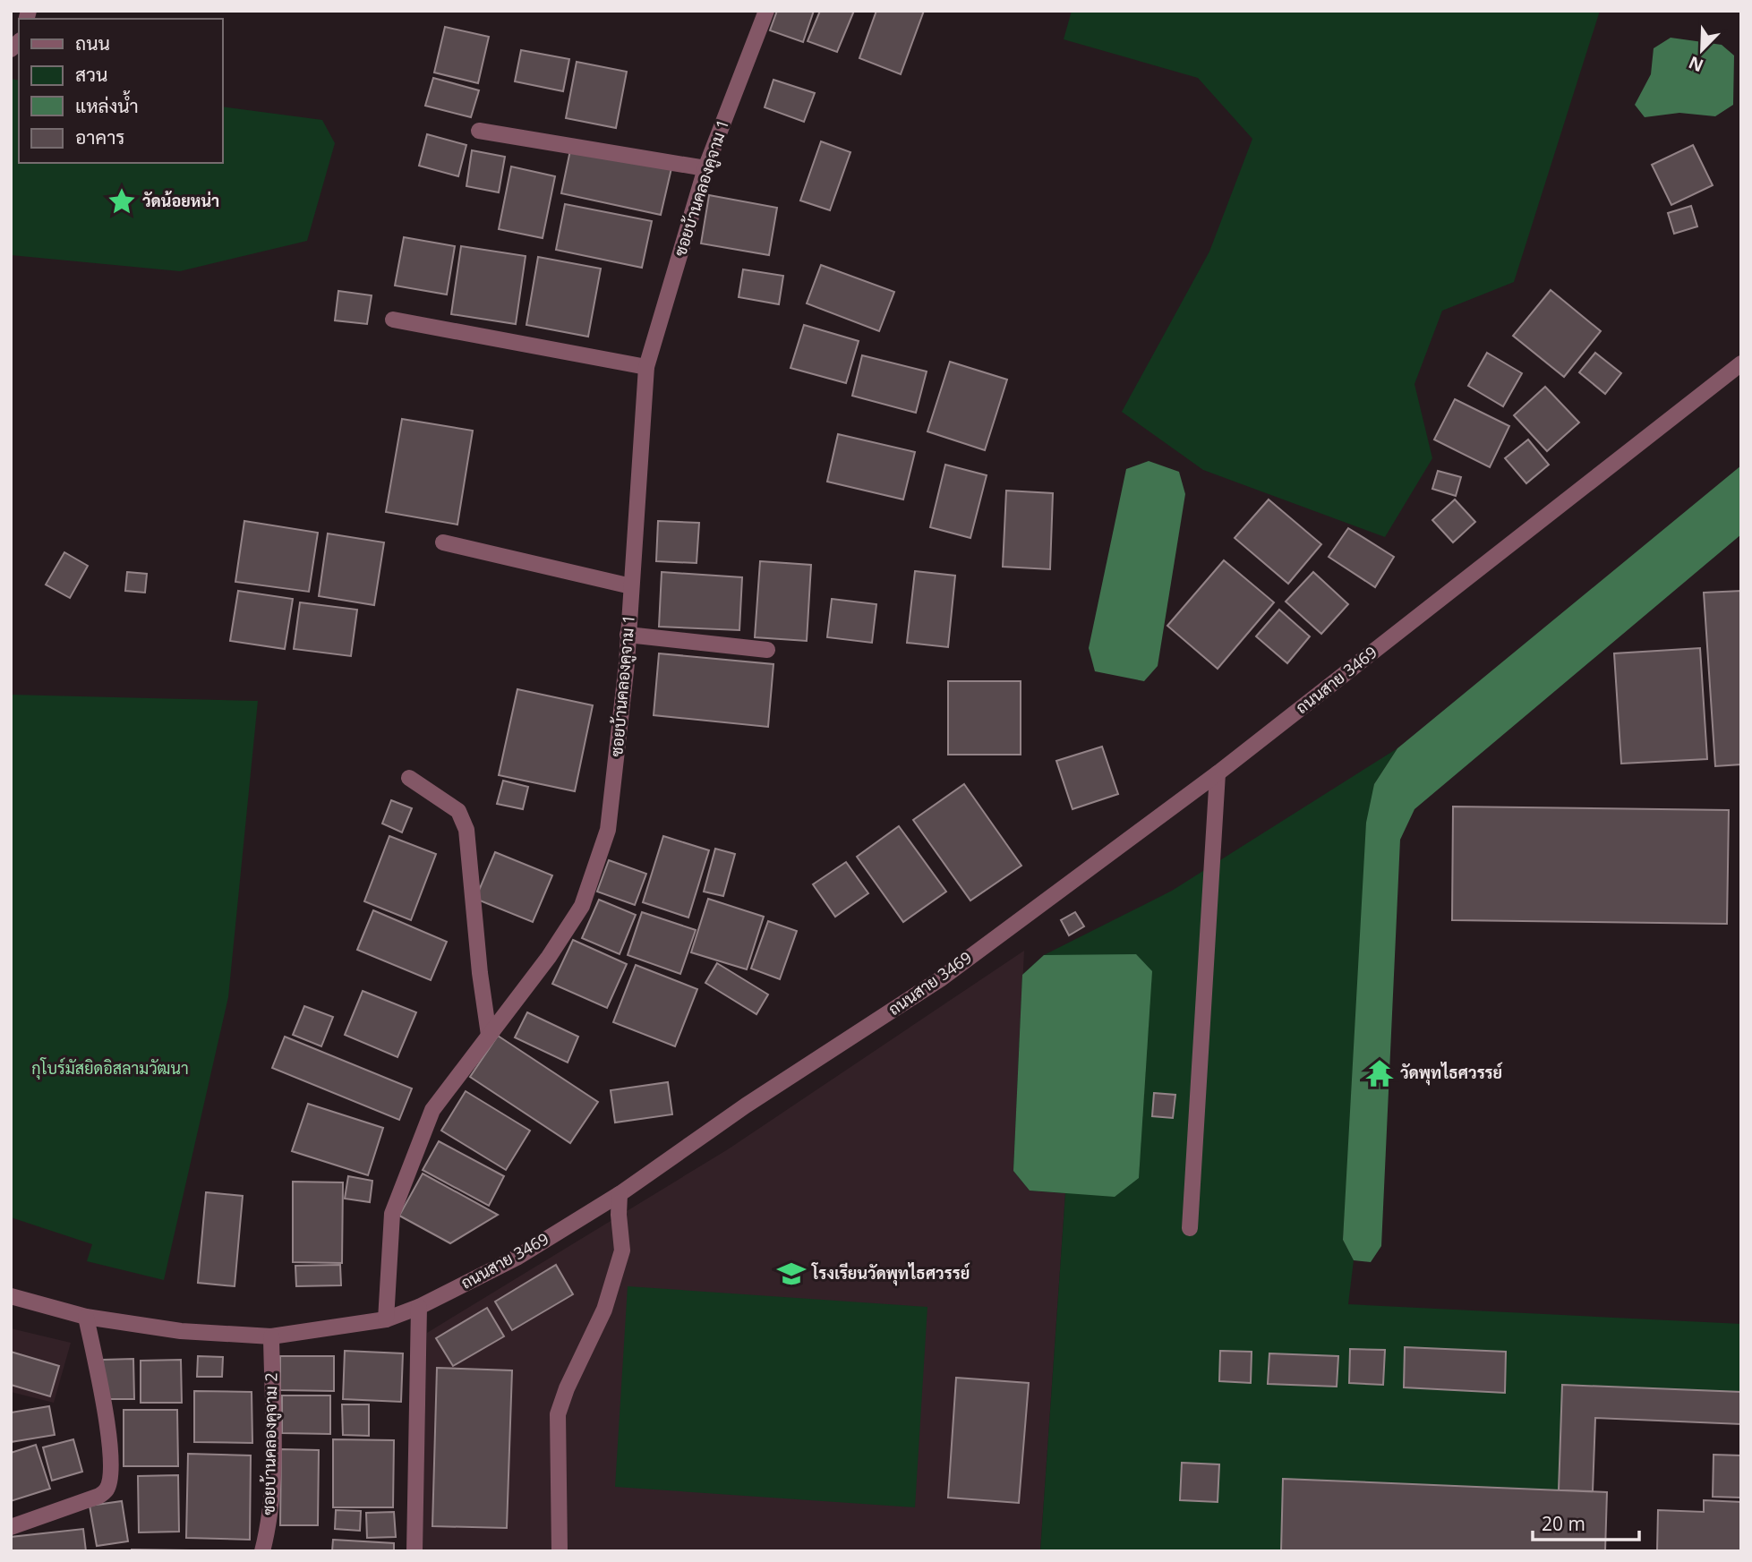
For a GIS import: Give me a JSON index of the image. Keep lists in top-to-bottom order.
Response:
{
  "streets": {
    "street": ["ซอยบ้านคลองคูจาม 1", "ถนนสาย 3469", "ซอยบ้านคลองคูจาม 2"]
  },
  "crossings": [
    ["ซอยบ้านคลองคูจาม 1", "ถนนสาย 3469"],
    ["ถนนสาย 3469", "ซอยบ้านคลองคูจาม 2"]
  ],
  "parks": ["กุโบร์มัสยิดอิสลามวัฒนา"],
  "places": {
    "place": ["วัดน้อยหน่า"],
    "temple": ["วัดพุทไธศวรรย์"],
    "school or university": ["โรงเรียนวัดพุทไธศวรรย์"]
  },
  "legend": [
    "ถนน",
    "สวน",
    "แหล่งน้ำ",
    "อาคาร"
  ],
  "scale_bar": "20 m",
  "north": "bottom left"
}
